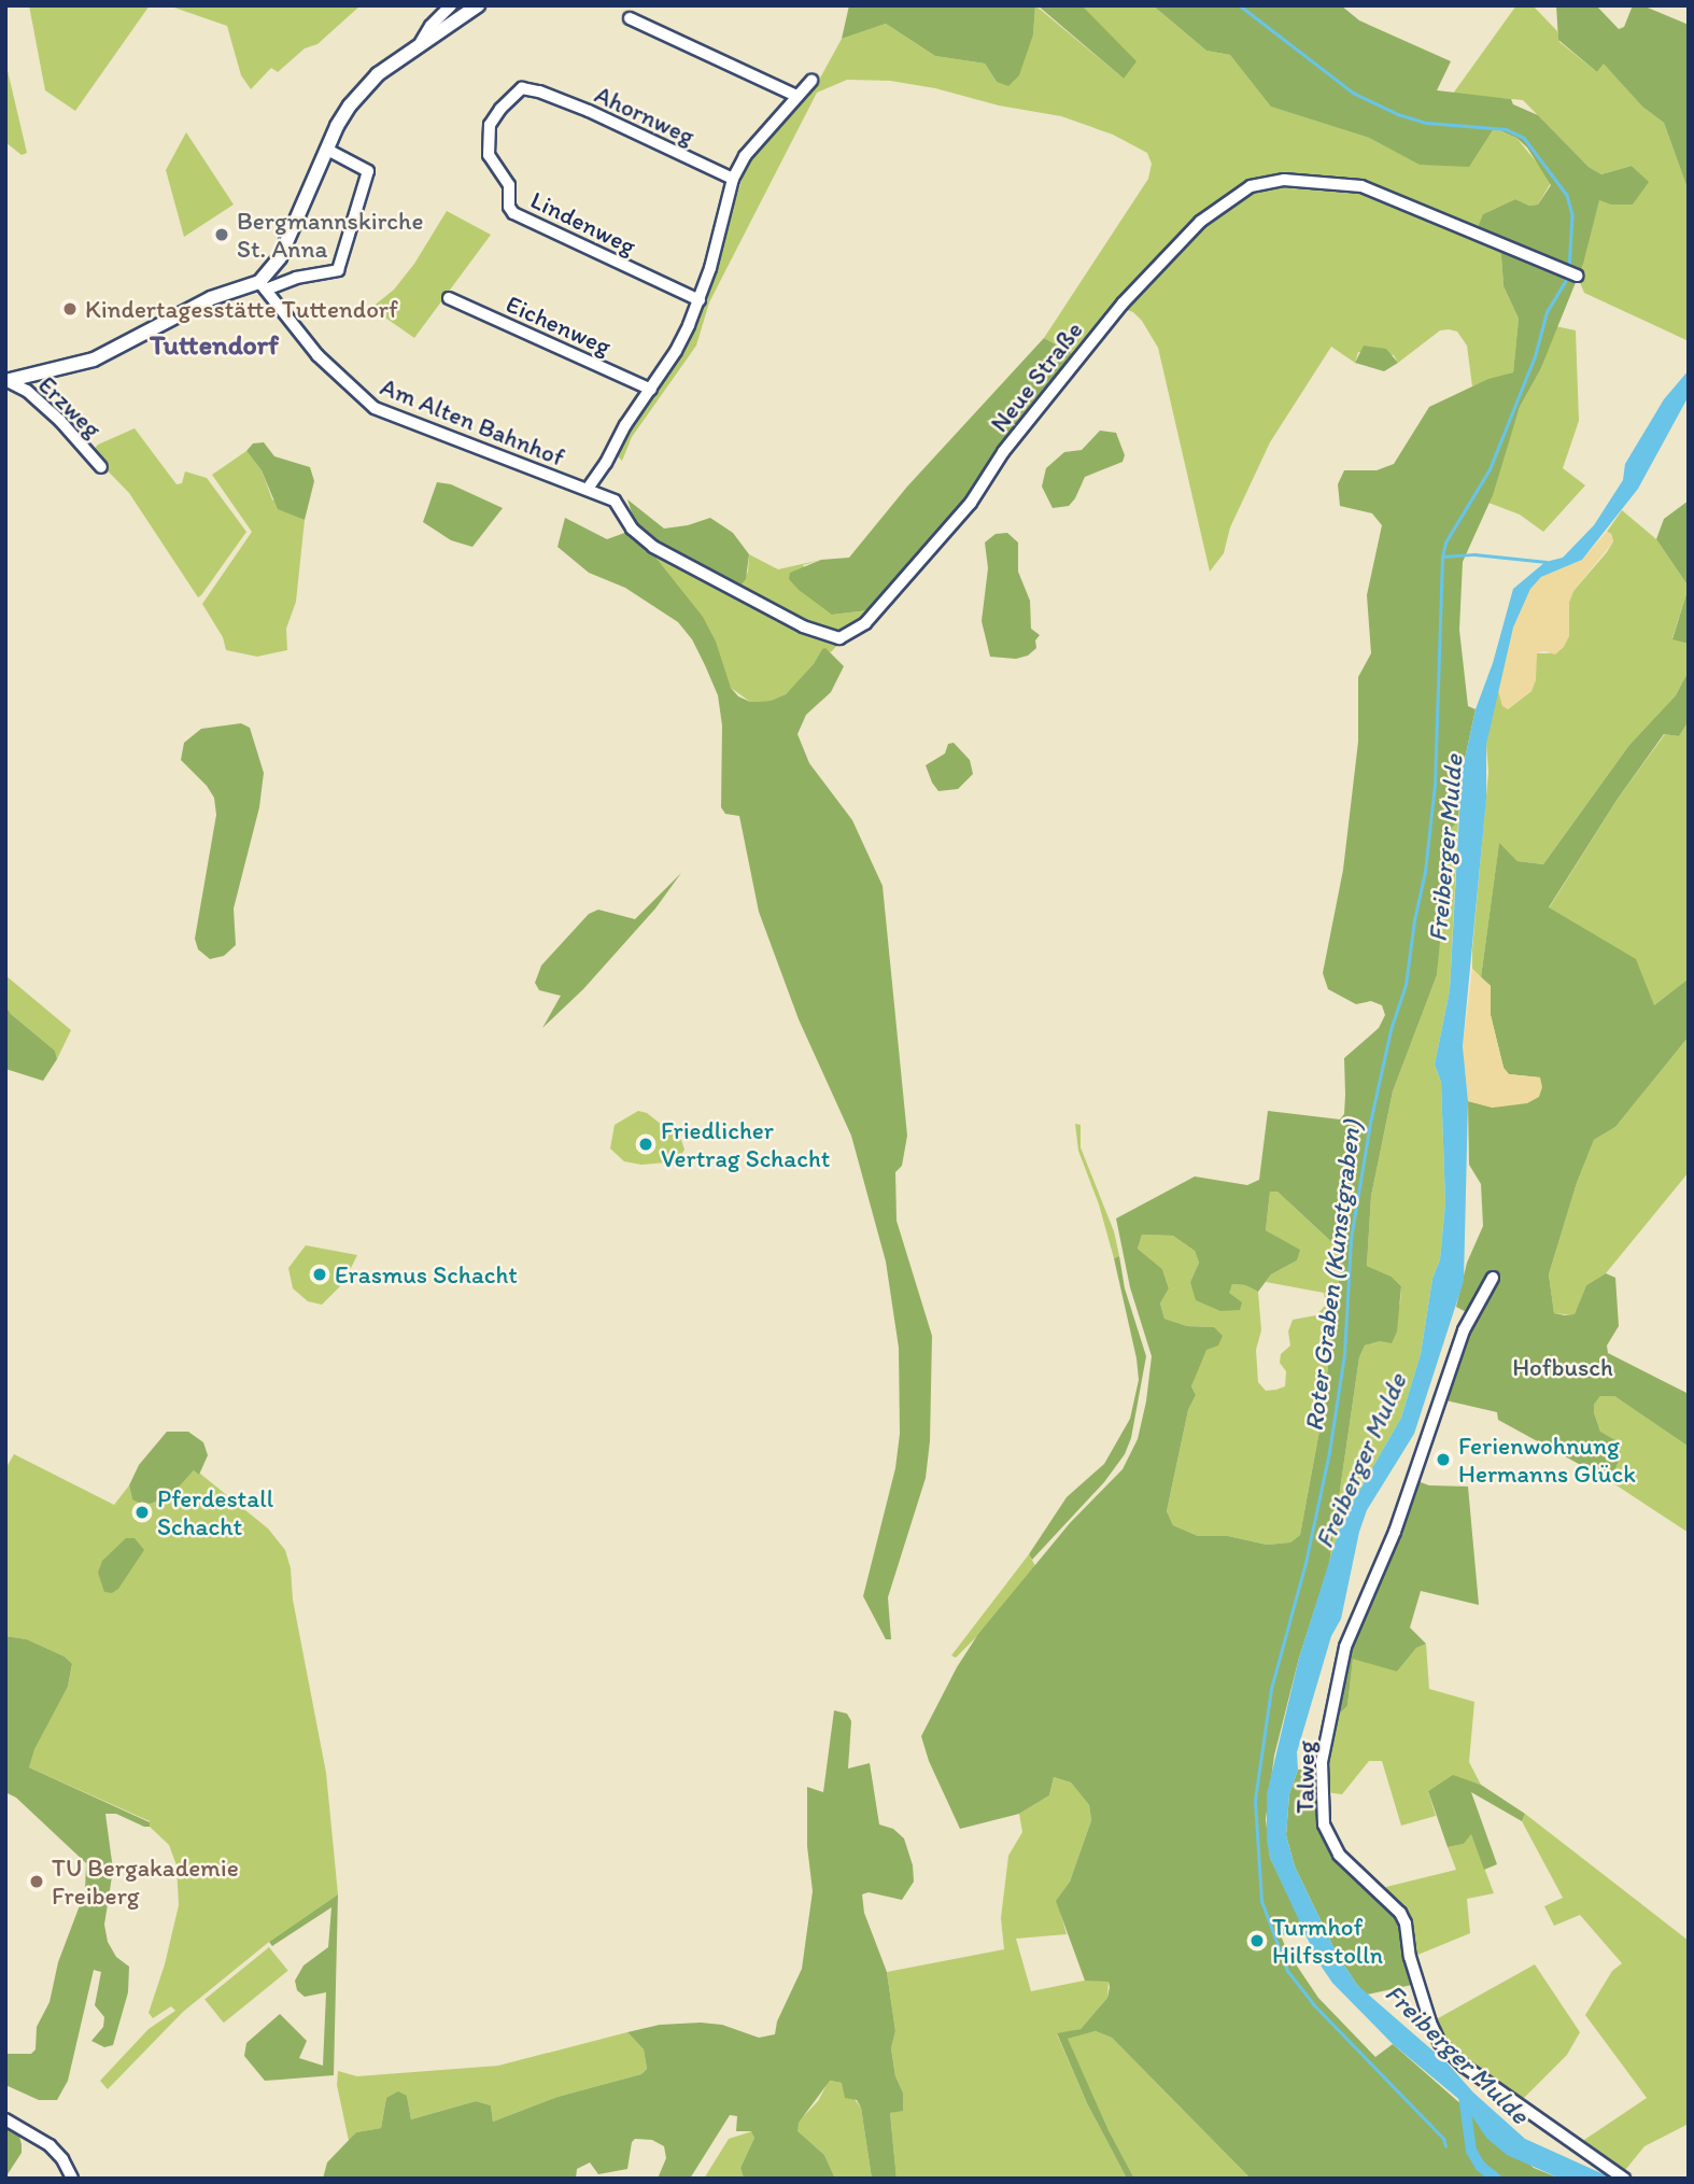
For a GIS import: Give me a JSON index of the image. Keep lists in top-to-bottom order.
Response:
{
  "streets": {
    "street": [
      "Ahornweg",
      "Lindenweg",
      "Eichenweg",
      "Neue Straße",
      "Erzweg",
      "Am Alten Bahnhof",
      "Talweg"
    ]
  },
  "crossings": [
    ["Ahornweg", "Lindenweg"],
    ["Neue Straße", "Am Alten Bahnhof"]
  ],
  "districts": ["Tuttendorf"],
  "water": ["Freiberger Mulde", "Roter Graben (Kunstgraben)"],
  "parks": ["Hofbusch"],
  "places": [
    "Bergmannskirche St. Anna",
    "Kindertagesstätte Tuttendorf",
    "Friedlicher Vertrag Schacht",
    "Erasmus Schacht",
    "Ferienwohnung Hermanns Glück",
    "Pferdestall Schacht",
    "TU Bergakademie Freiberg",
    "Turmhof Hilfsstolln"
  ]
}
